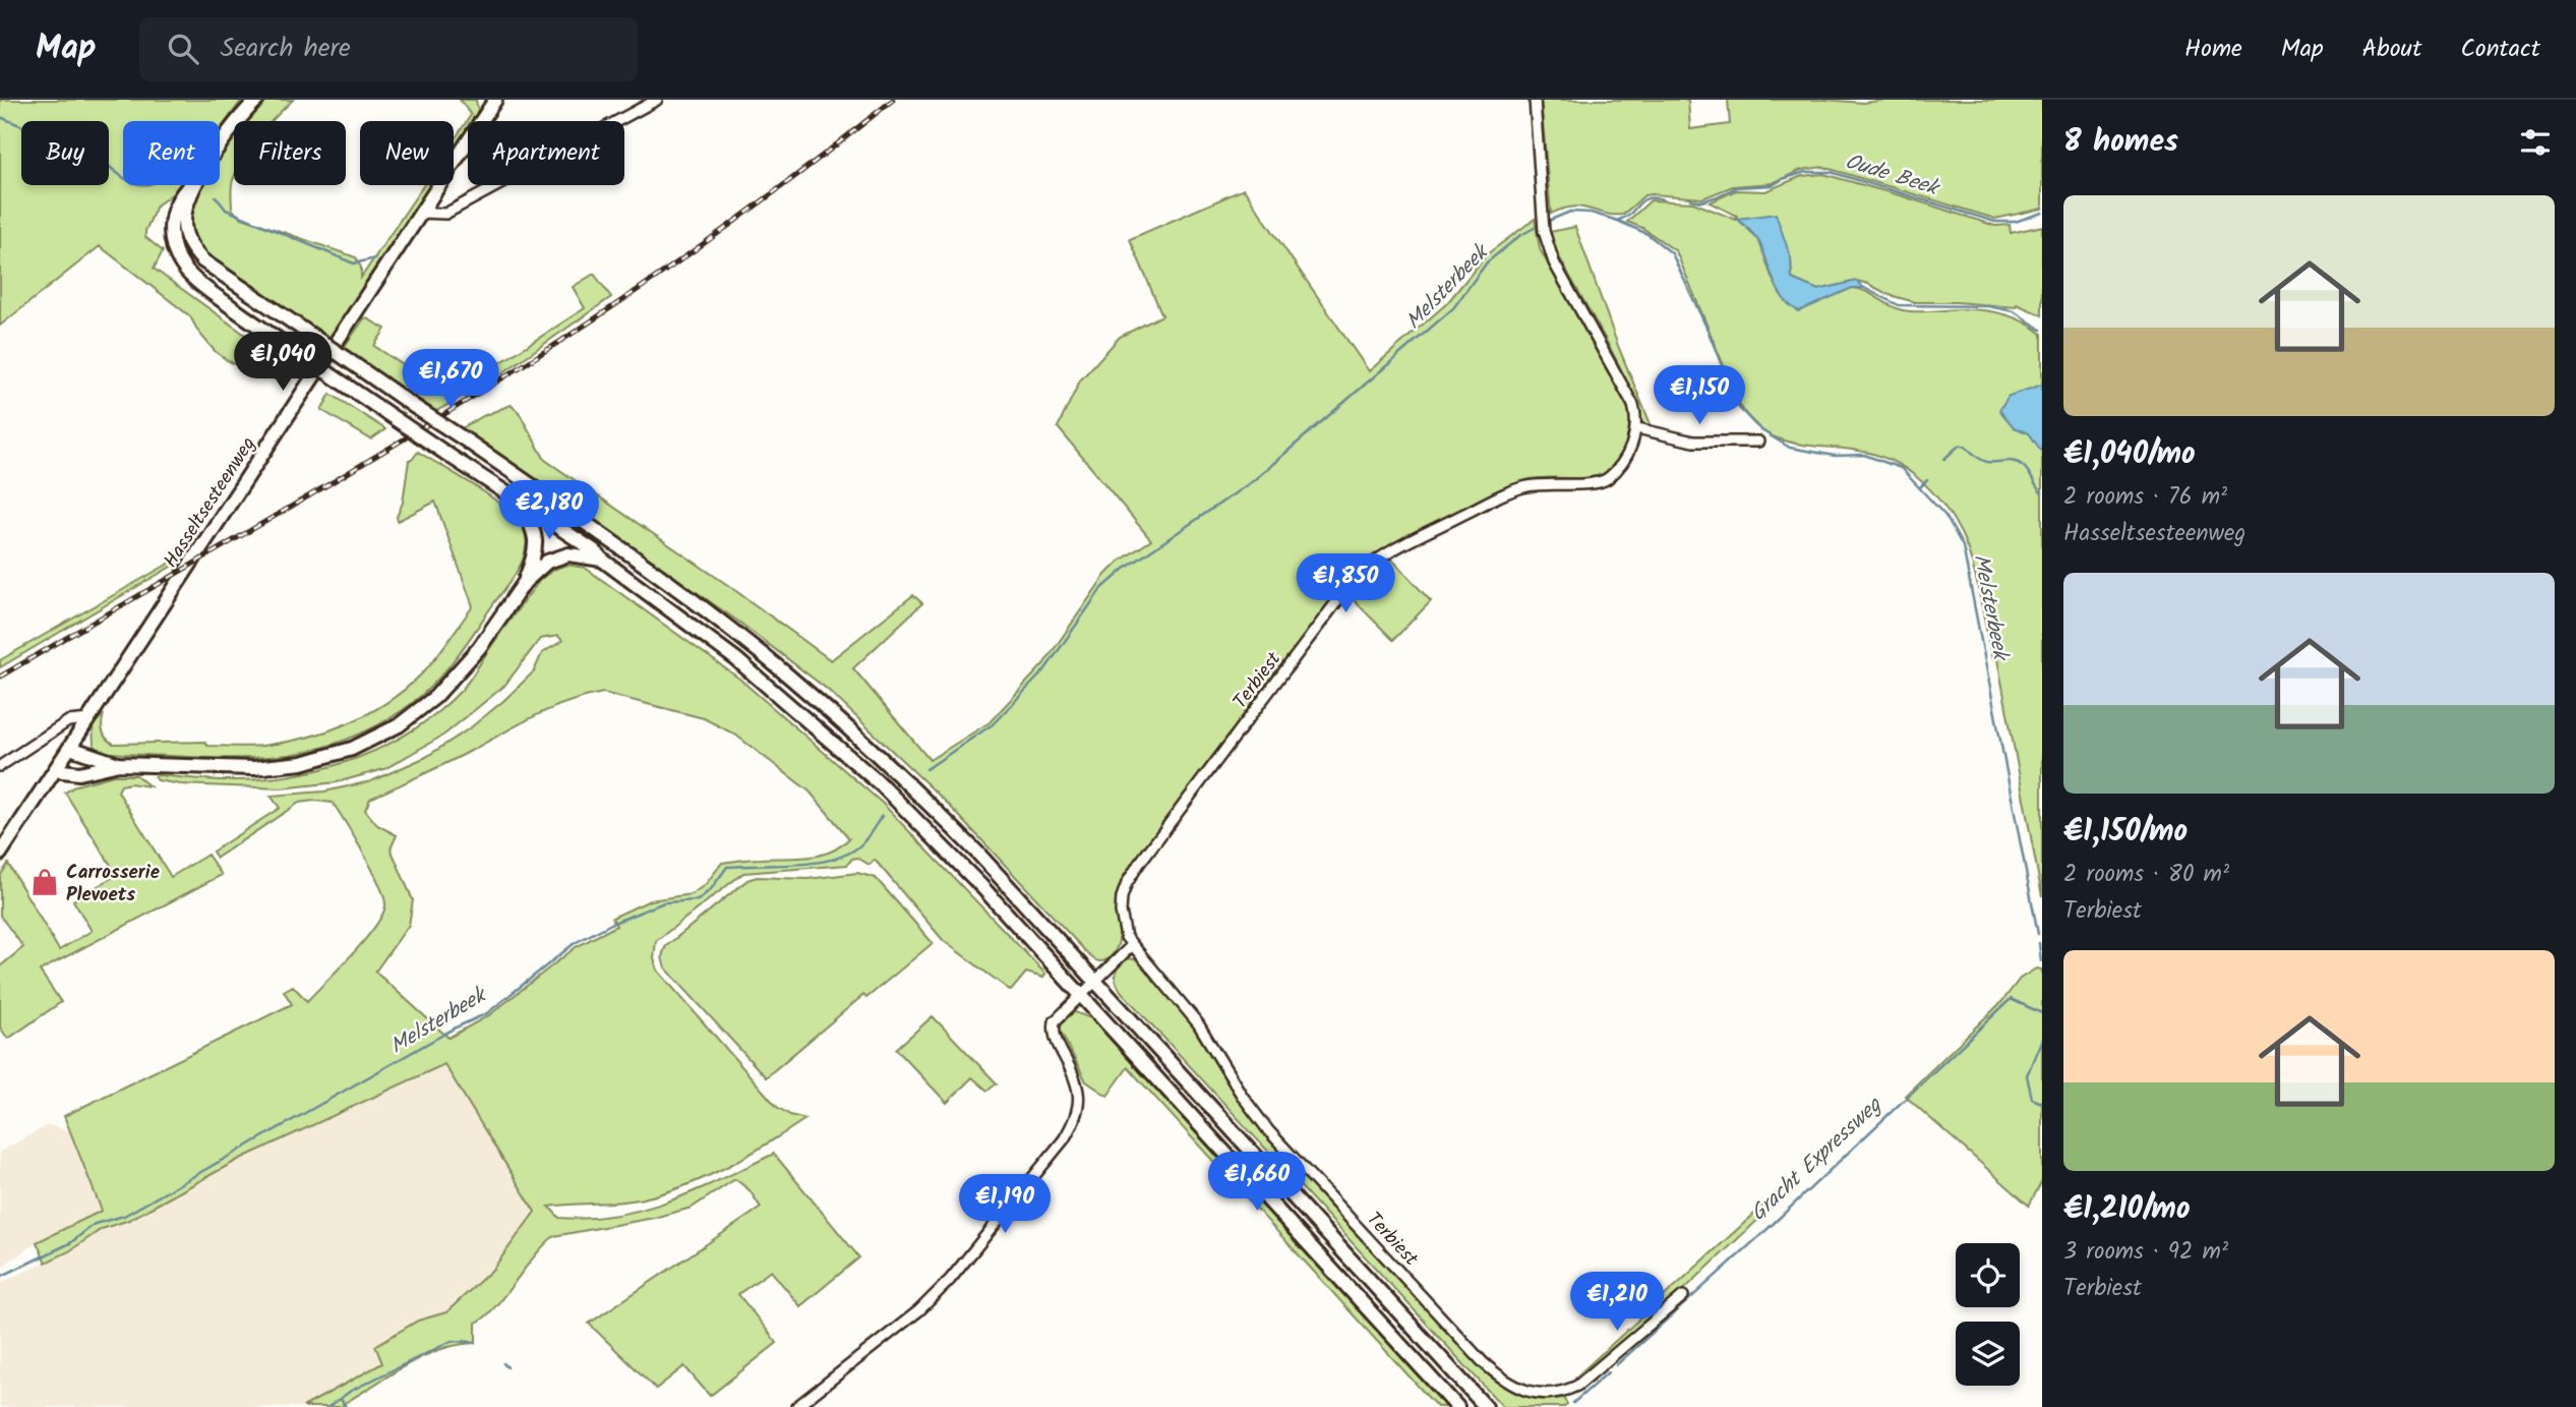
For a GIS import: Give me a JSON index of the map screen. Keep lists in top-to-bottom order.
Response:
{
  "streets": {
    "main road": ["Hasseltsesteenweg"],
    "street": ["Terbiest"]
  },
  "water": ["Oude Beek", "Melsterbeek", "Gracht Expressweg"],
  "places": {
    "shop": ["Carrosserie Plevoets"]
  },
  "page": {
    "header": "Map",
    "search": "Search here",
    "nav": [
      "Home",
      "Map",
      "About",
      "Contact"
    ],
    "heading": "8 homes",
    "chip": [
      "Buy",
      "Rent",
      "Filters",
      "New",
      "Apartment"
    ],
    "list": [
      {
        "name": "€1,040/mo",
        "note": "2 rooms · 76 m² · Hasseltsesteenweg"
      },
      {
        "name": "€1,150/mo",
        "note": "2 rooms · 80 m² · Terbiest"
      },
      {
        "name": "€1,210/mo",
        "note": "3 rooms · 92 m² · Terbiest"
      }
    ],
    "price": [
      "€1,040",
      "€1,670",
      "€1,150",
      "€2,180",
      "€1,850",
      "€1,660",
      "€1,190",
      "€1,210"
    ]
  }
}
